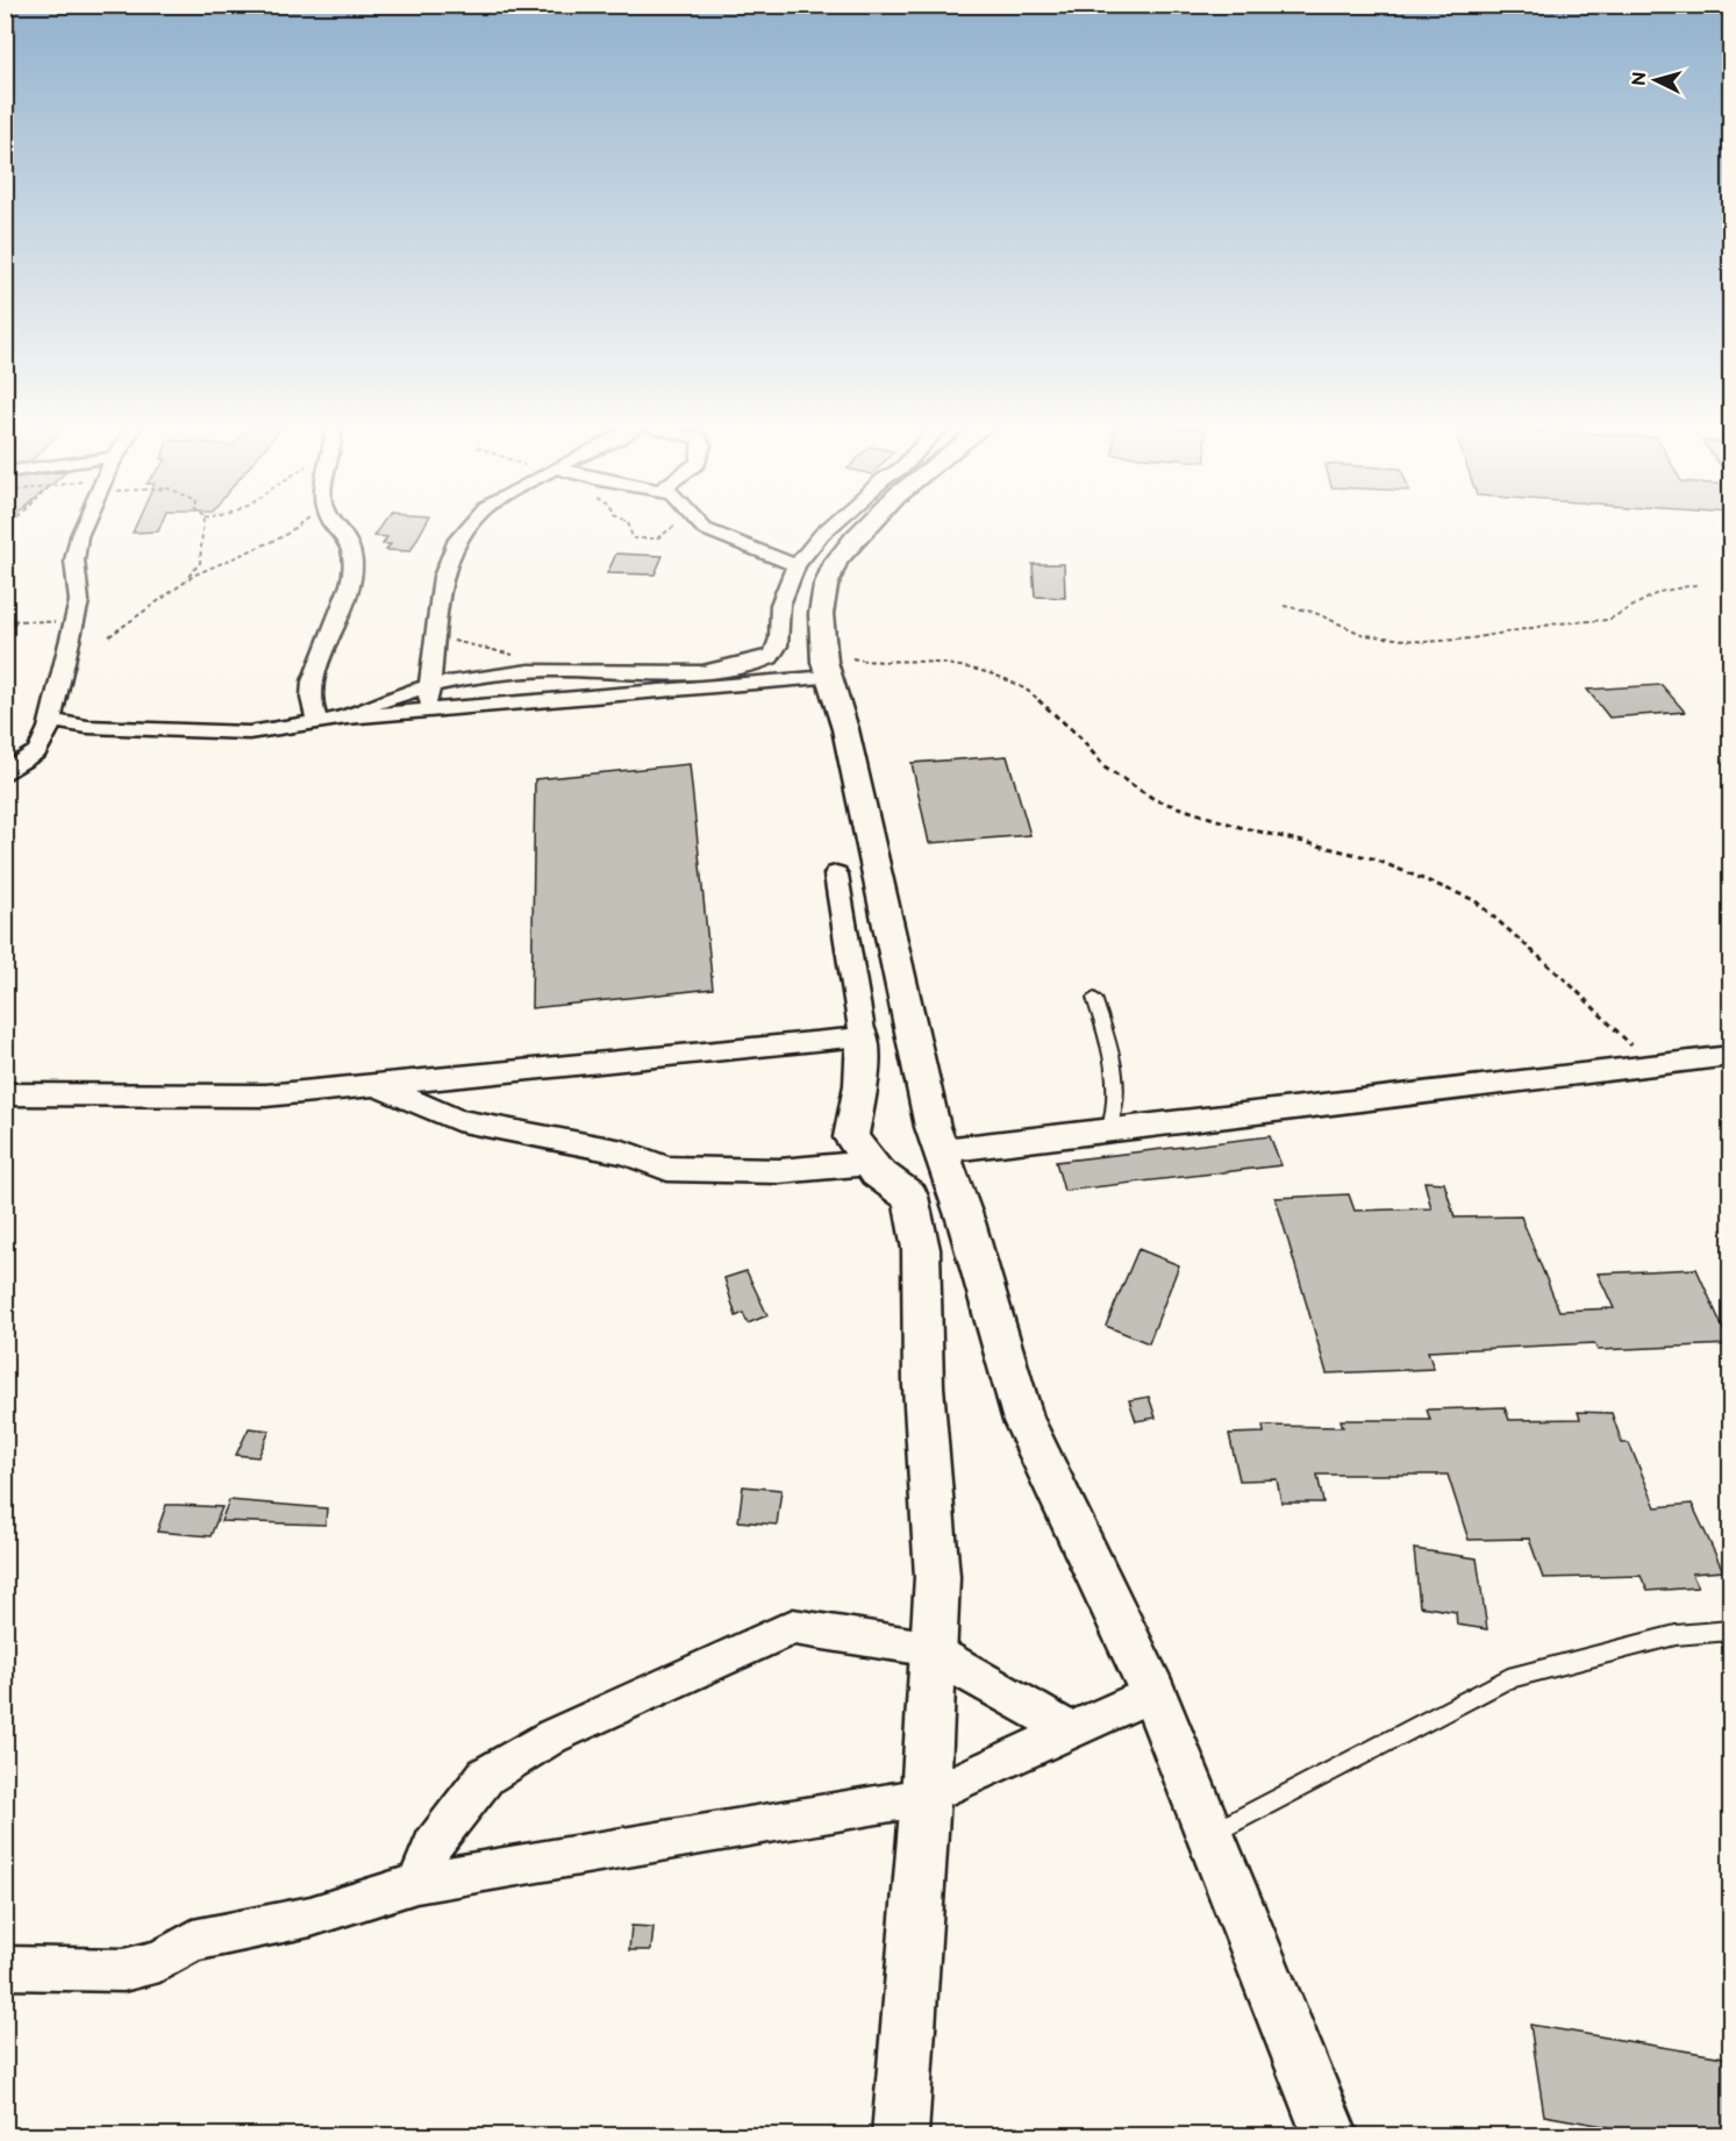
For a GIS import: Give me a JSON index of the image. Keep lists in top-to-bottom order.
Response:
{
  "north": "left"
}
